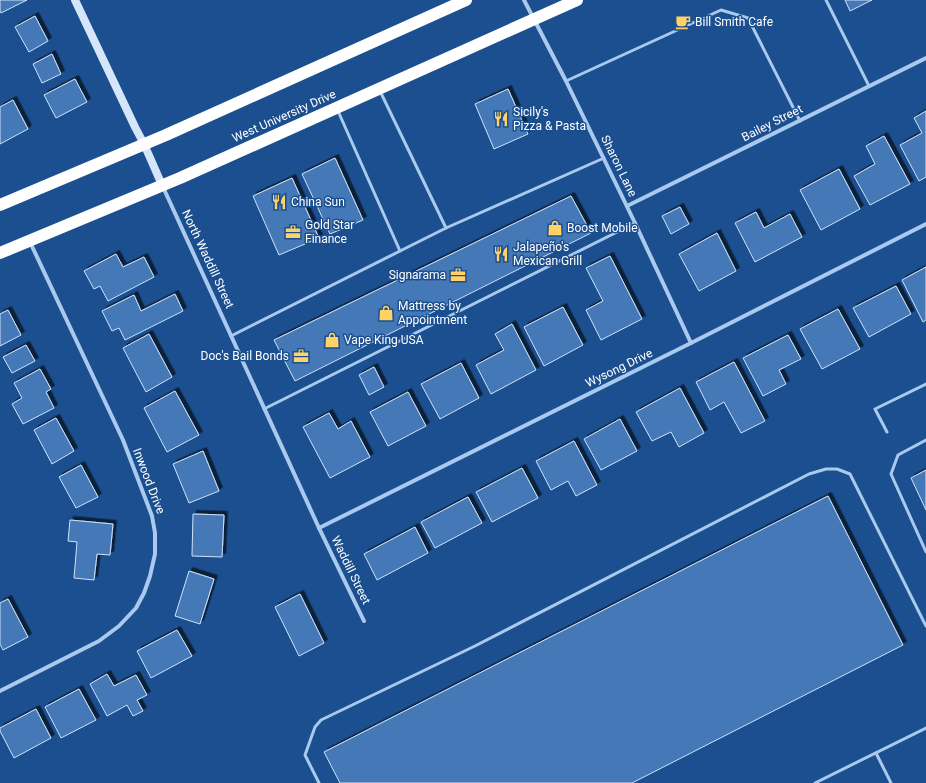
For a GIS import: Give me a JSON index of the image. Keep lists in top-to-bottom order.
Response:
{
  "streets": {
    "highway": ["West University Drive"],
    "street": [
      "Bailey Street",
      "Sharon Lane",
      "North Waddill Street",
      "Wysong Drive",
      "Inwood Drive",
      "Waddill Street"
    ]
  },
  "crossings": [
    ["West University Drive", "Sharon Lane"],
    ["West University Drive", "North Waddill Street"],
    ["West University Drive", "Inwood Drive"],
    ["Bailey Street", "Sharon Lane"],
    ["Sharon Lane", "Wysong Drive"],
    ["North Waddill Street", "Wysong Drive"],
    ["North Waddill Street", "Waddill Street"],
    ["Wysong Drive", "Waddill Street"]
  ],
  "places": {
    "cafe": ["Bill Smith Cafe"],
    "restaurant": ["Sicily's Pizza & Pasta", "China Sun", "Jalapeño's Mexican Grill"],
    "shop": ["Boost Mobile", "Mattress by Appointment", "Vape King USA"],
    "office": ["Gold Star Finance", "Signarama", "Doc's Bail Bonds"]
  }
}
